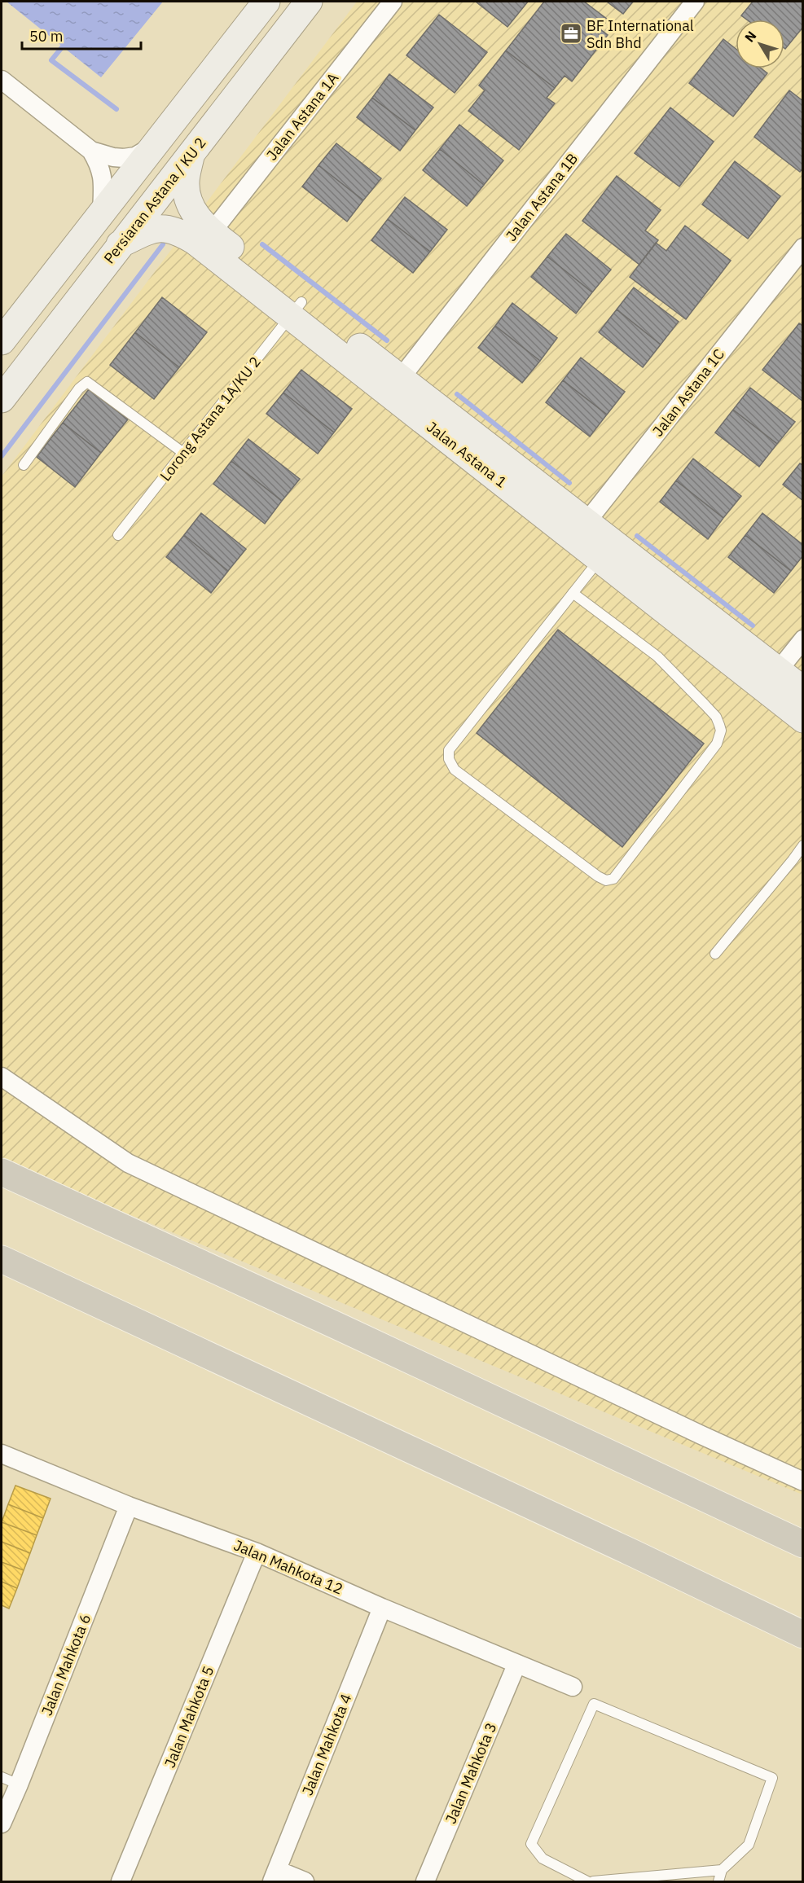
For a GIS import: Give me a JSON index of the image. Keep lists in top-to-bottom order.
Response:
{
  "streets": {
    "street": [
      "Jalan Astana 1A",
      "Jalan Astana 1B",
      "Persiaran Astana / KU 2",
      "Jalan Astana 1C",
      "Jalan Astana 1",
      "Jalan Mahkota 12",
      "Jalan Mahkota 6",
      "Jalan Mahkota 5",
      "Jalan Mahkota 4",
      "Jalan Mahkota 3"
    ],
    "lane": ["Lorong Astana 1A/KU 2"]
  },
  "crossings": [
    ["Jalan Astana 1A", "Jalan Astana 1"],
    ["Jalan Astana 1B", "Jalan Astana 1"],
    ["Persiaran Astana / KU 2", "Jalan Astana 1"],
    ["Jalan Astana 1C", "Jalan Astana 1"],
    ["Lorong Astana 1A/KU 2", "Jalan Astana 1"],
    ["Jalan Mahkota 12", "Jalan Mahkota 6"],
    ["Jalan Mahkota 12", "Jalan Mahkota 5"],
    ["Jalan Mahkota 12", "Jalan Mahkota 4"],
    ["Jalan Mahkota 12", "Jalan Mahkota 3"]
  ],
  "places": {
    "office": ["BF International Sdn Bhd"]
  },
  "scale_bar": "50 m",
  "north": "top left"
}
